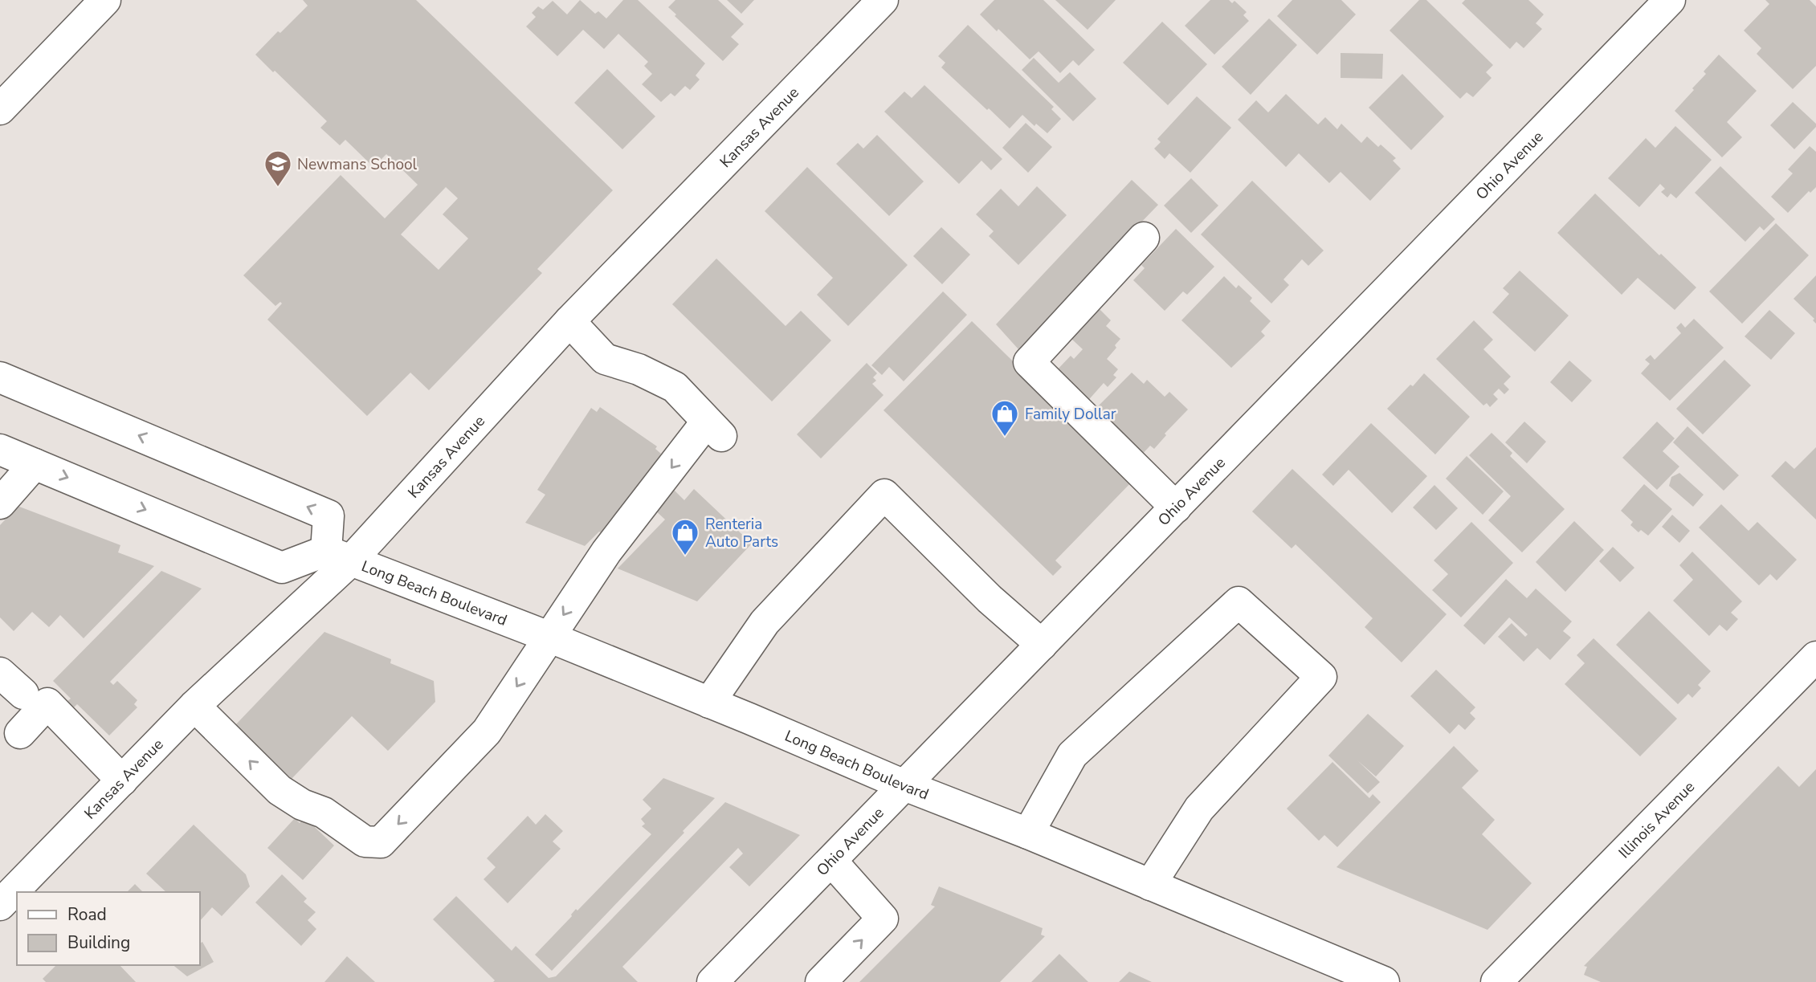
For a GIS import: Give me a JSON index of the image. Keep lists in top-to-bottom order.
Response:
{
  "streets": {
    "street": [
      "Kansas Avenue",
      "Ohio Avenue",
      "Long Beach Boulevard",
      "Illinois Avenue"
    ]
  },
  "crossings": [
    ["Kansas Avenue", "Long Beach Boulevard"],
    ["Ohio Avenue", "Long Beach Boulevard"]
  ],
  "places": {
    "school or university": ["Newmans School"],
    "shop": ["Family Dollar", "Renteria Auto Parts"]
  },
  "legend": ["Road", "Building"]
}
